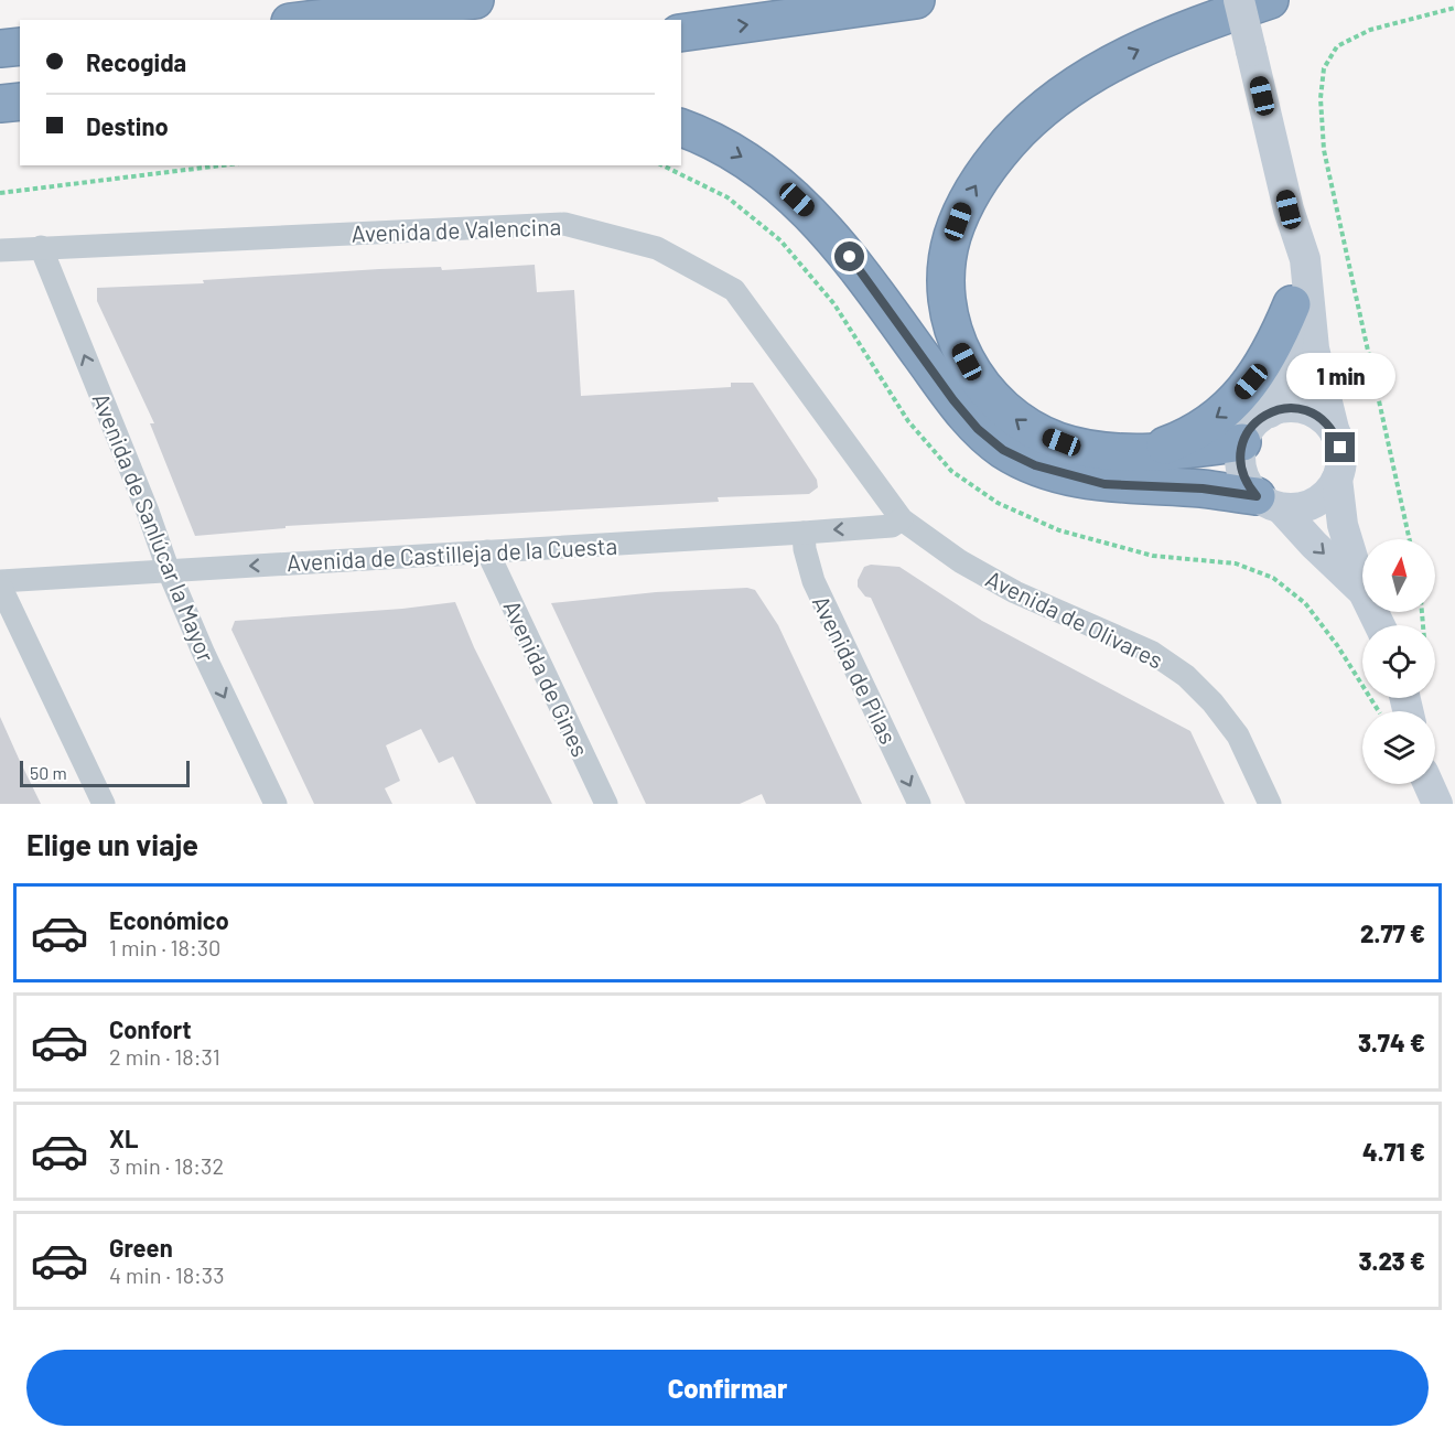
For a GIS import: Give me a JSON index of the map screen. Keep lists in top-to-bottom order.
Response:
{
  "streets": {
    "street": [
      "Avenida de Valencina",
      "Avenida de Sanlúcar la Mayor",
      "Avenida de Castilleja de la Cuesta",
      "Avenida de Olivares",
      "Avenida de Pilas",
      "Avenida de Gines"
    ]
  },
  "crossings": [
    ["Avenida de Valencina", "Avenida de Sanlúcar la Mayor"],
    ["Avenida de Valencina", "Avenida de Castilleja de la Cuesta"],
    ["Avenida de Valencina", "Avenida de Olivares"],
    ["Avenida de Sanlúcar la Mayor", "Avenida de Castilleja de la Cuesta"],
    ["Avenida de Castilleja de la Cuesta", "Avenida de Olivares"],
    ["Avenida de Castilleja de la Cuesta", "Avenida de Pilas"],
    ["Avenida de Castilleja de la Cuesta", "Avenida de Gines"]
  ],
  "one_way": ["Avenida de Castilleja de la Cuesta", "Avenida de Pilas"],
  "scale_bar": "50 m",
  "north": "top",
  "page": {
    "banner": ["Recogida", "Destino"],
    "bubble": "1 min",
    "scale": "50 m",
    "heading": "Elige un viaje",
    "list": [
      {
        "name": "Económico",
        "note": "1 min · 18:30",
        "value": "2.77 €"
      },
      {
        "name": "Confort",
        "note": "2 min · 18:31",
        "value": "3.74 €"
      },
      {
        "name": "XL",
        "note": "3 min · 18:32",
        "value": "4.71 €"
      },
      {
        "name": "Green",
        "note": "4 min · 18:33",
        "value": "3.23 €"
      }
    ],
    "buttons": "Confirmar"
  }
}
